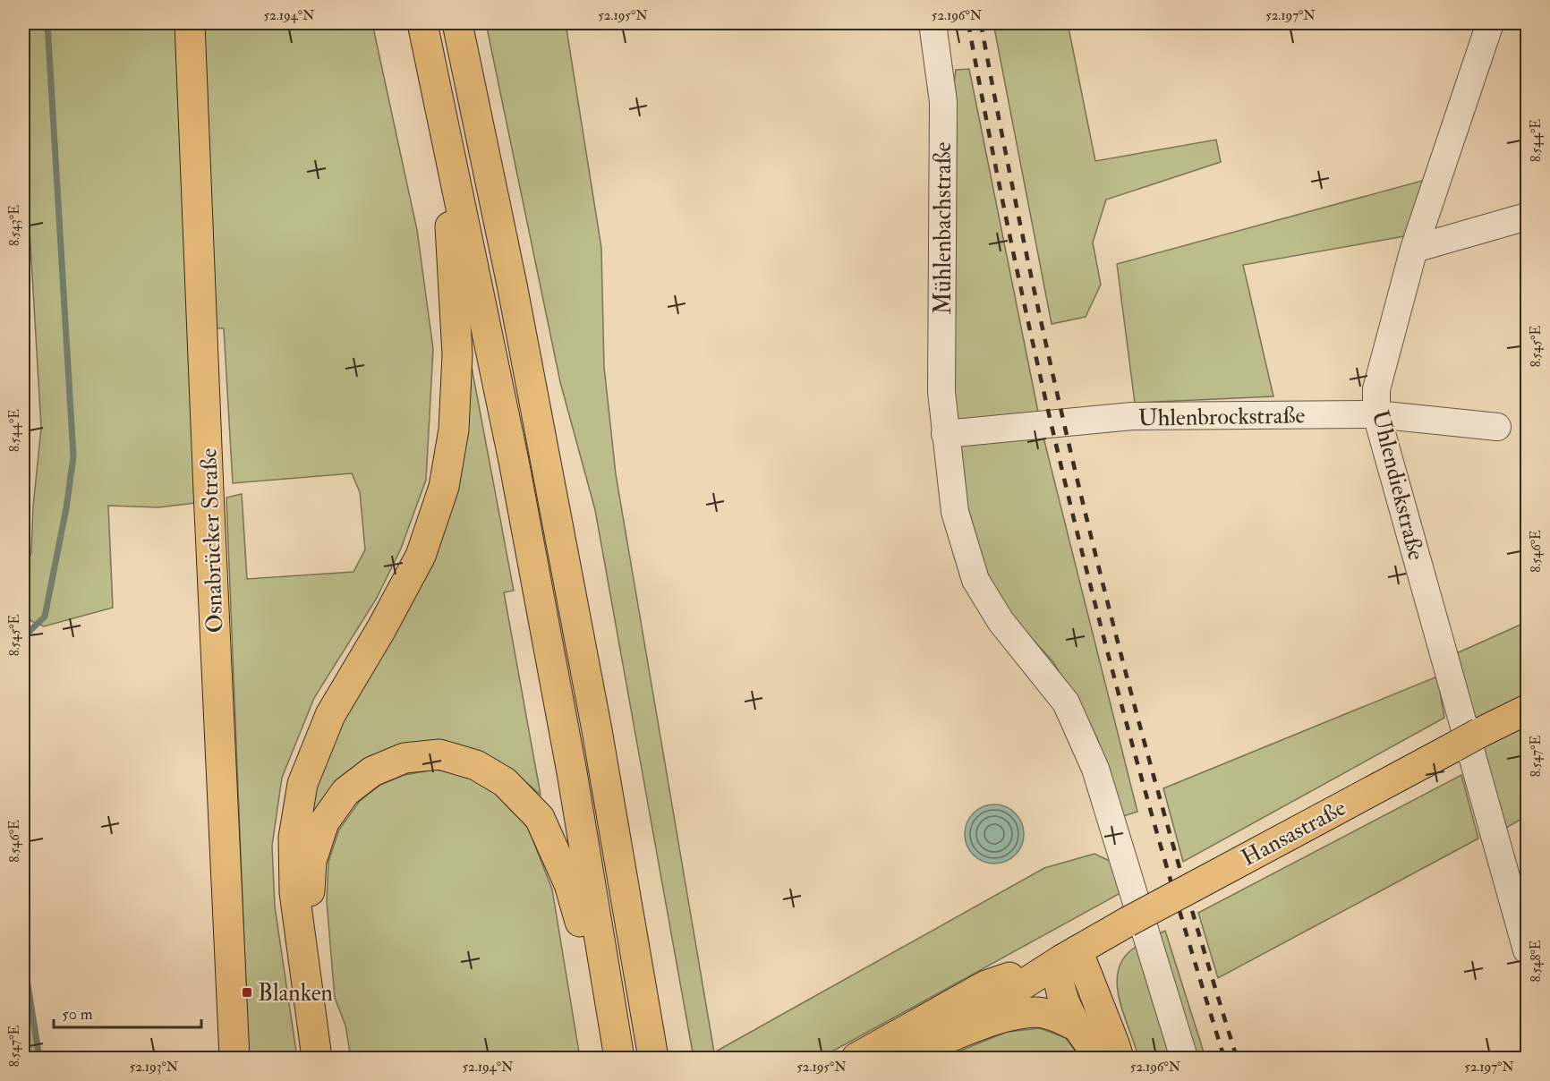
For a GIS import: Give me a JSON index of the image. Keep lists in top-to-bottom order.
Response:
{
  "streets": {
    "main road": ["Osnabrücker Straße", "Hansastraße"],
    "street": ["Mühlenbachstraße", "Uhlenbrockstraße", "Uhlendiekstraße"]
  },
  "crossings": [
    ["Mühlenbachstraße", "Uhlenbrockstraße"],
    ["Uhlenbrockstraße", "Uhlendiekstraße"]
  ],
  "places": {
    "transit": ["Blanken"]
  },
  "scale_bar": "50 m",
  "coordinates": [
    "52.194°N",
    "52.195°N",
    "52.196°N",
    "52.197°N",
    "8.544°E",
    "8.543°E",
    "8.545°E",
    "8.546°E",
    "8.547°E",
    "8.548°E",
    "52.193°N"
  ]
}
